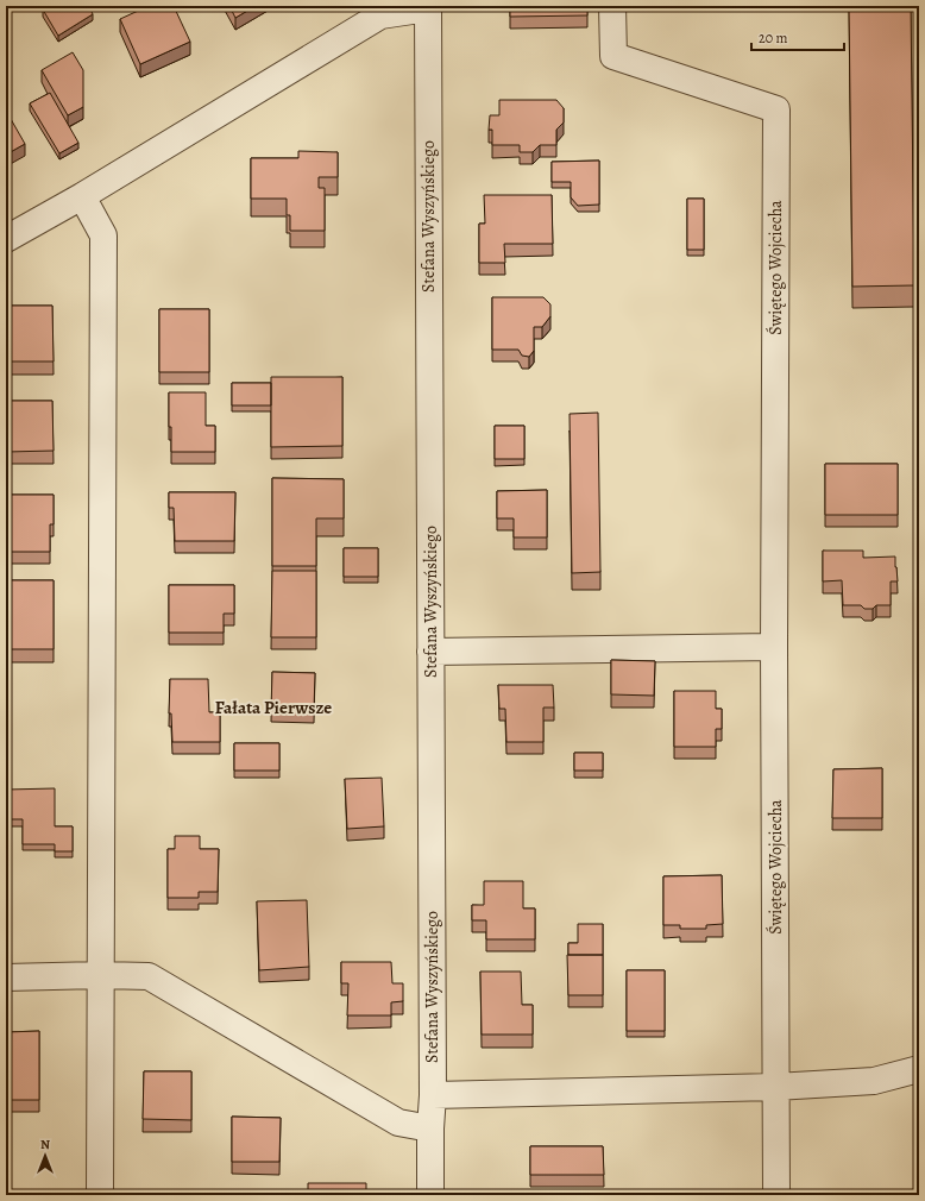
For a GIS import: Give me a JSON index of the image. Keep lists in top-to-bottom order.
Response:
{
  "streets": {
    "street": ["Stefana Wyszyńskiego", "Świętego Wojciecha"]
  },
  "districts": ["Fałata Pierwsze"],
  "scale_bar": "20 m",
  "north": "top"
}
